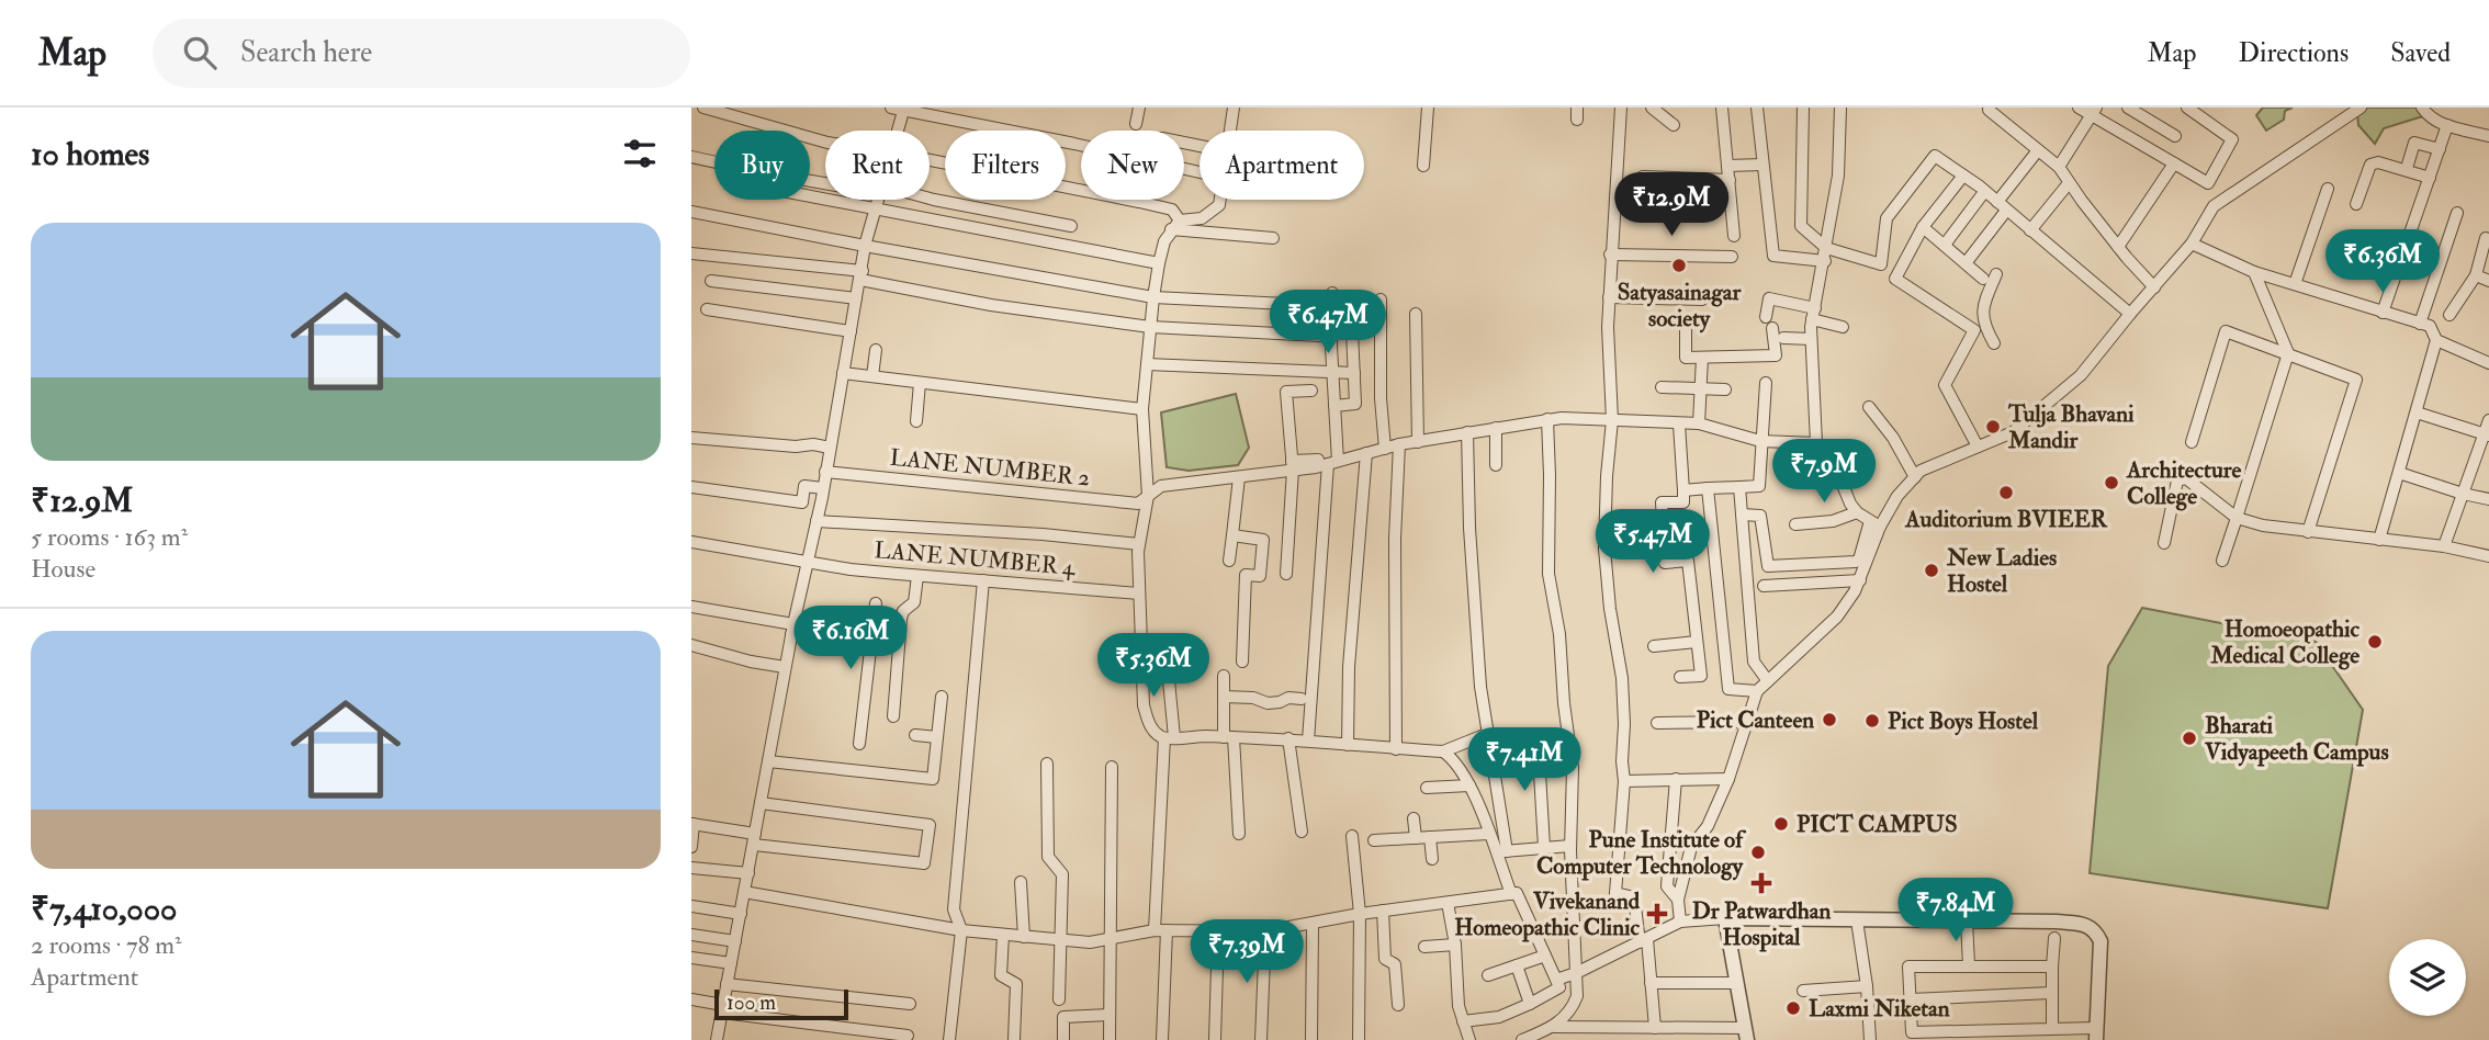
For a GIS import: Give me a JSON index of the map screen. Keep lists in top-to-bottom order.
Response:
{
  "streets": {
    "street": ["LANE NUMBER 2", "LANE NUMBER 4"]
  },
  "places": {
    "other": [
      "Satyasainagar society",
      "Tulja Bhavani Mandir",
      "Architecture College",
      "Auditorium BVIEER",
      "New Ladies Hostel",
      "Homoeopathic Medical College",
      "Pict Canteen",
      "Pict Boys Hostel",
      "Bharati Vidyapeeth Campus",
      "PICT CAMPUS",
      "Pune Institute of Computer Technology",
      "Laxmi Niketan"
    ],
    "health": ["Dr Patwardhan Hospital", "Vivekanand Homeopathic Clinic"]
  },
  "scale_bar": "100 m",
  "page": {
    "header": "Map",
    "search": "Search here",
    "nav": ["Map", "Directions", "Saved"],
    "heading": "10 homes",
    "chip": [
      "Buy",
      "Rent",
      "Filters",
      "New",
      "Apartment"
    ],
    "price": [
      "₹12.9M",
      "₹6.36M",
      "₹6.47M",
      "₹7.9M",
      "₹5.47M",
      "₹6.16M",
      "₹5.36M",
      "₹7.41M",
      "₹7.84M",
      "₹7.39M"
    ],
    "list": [
      {
        "name": "₹12.9M",
        "note": "5 rooms · 163 m² · House"
      },
      {
        "name": "₹7,410,000",
        "note": "2 rooms · 78 m² · Apartment"
      }
    ],
    "scale": "100 m"
  }
}
